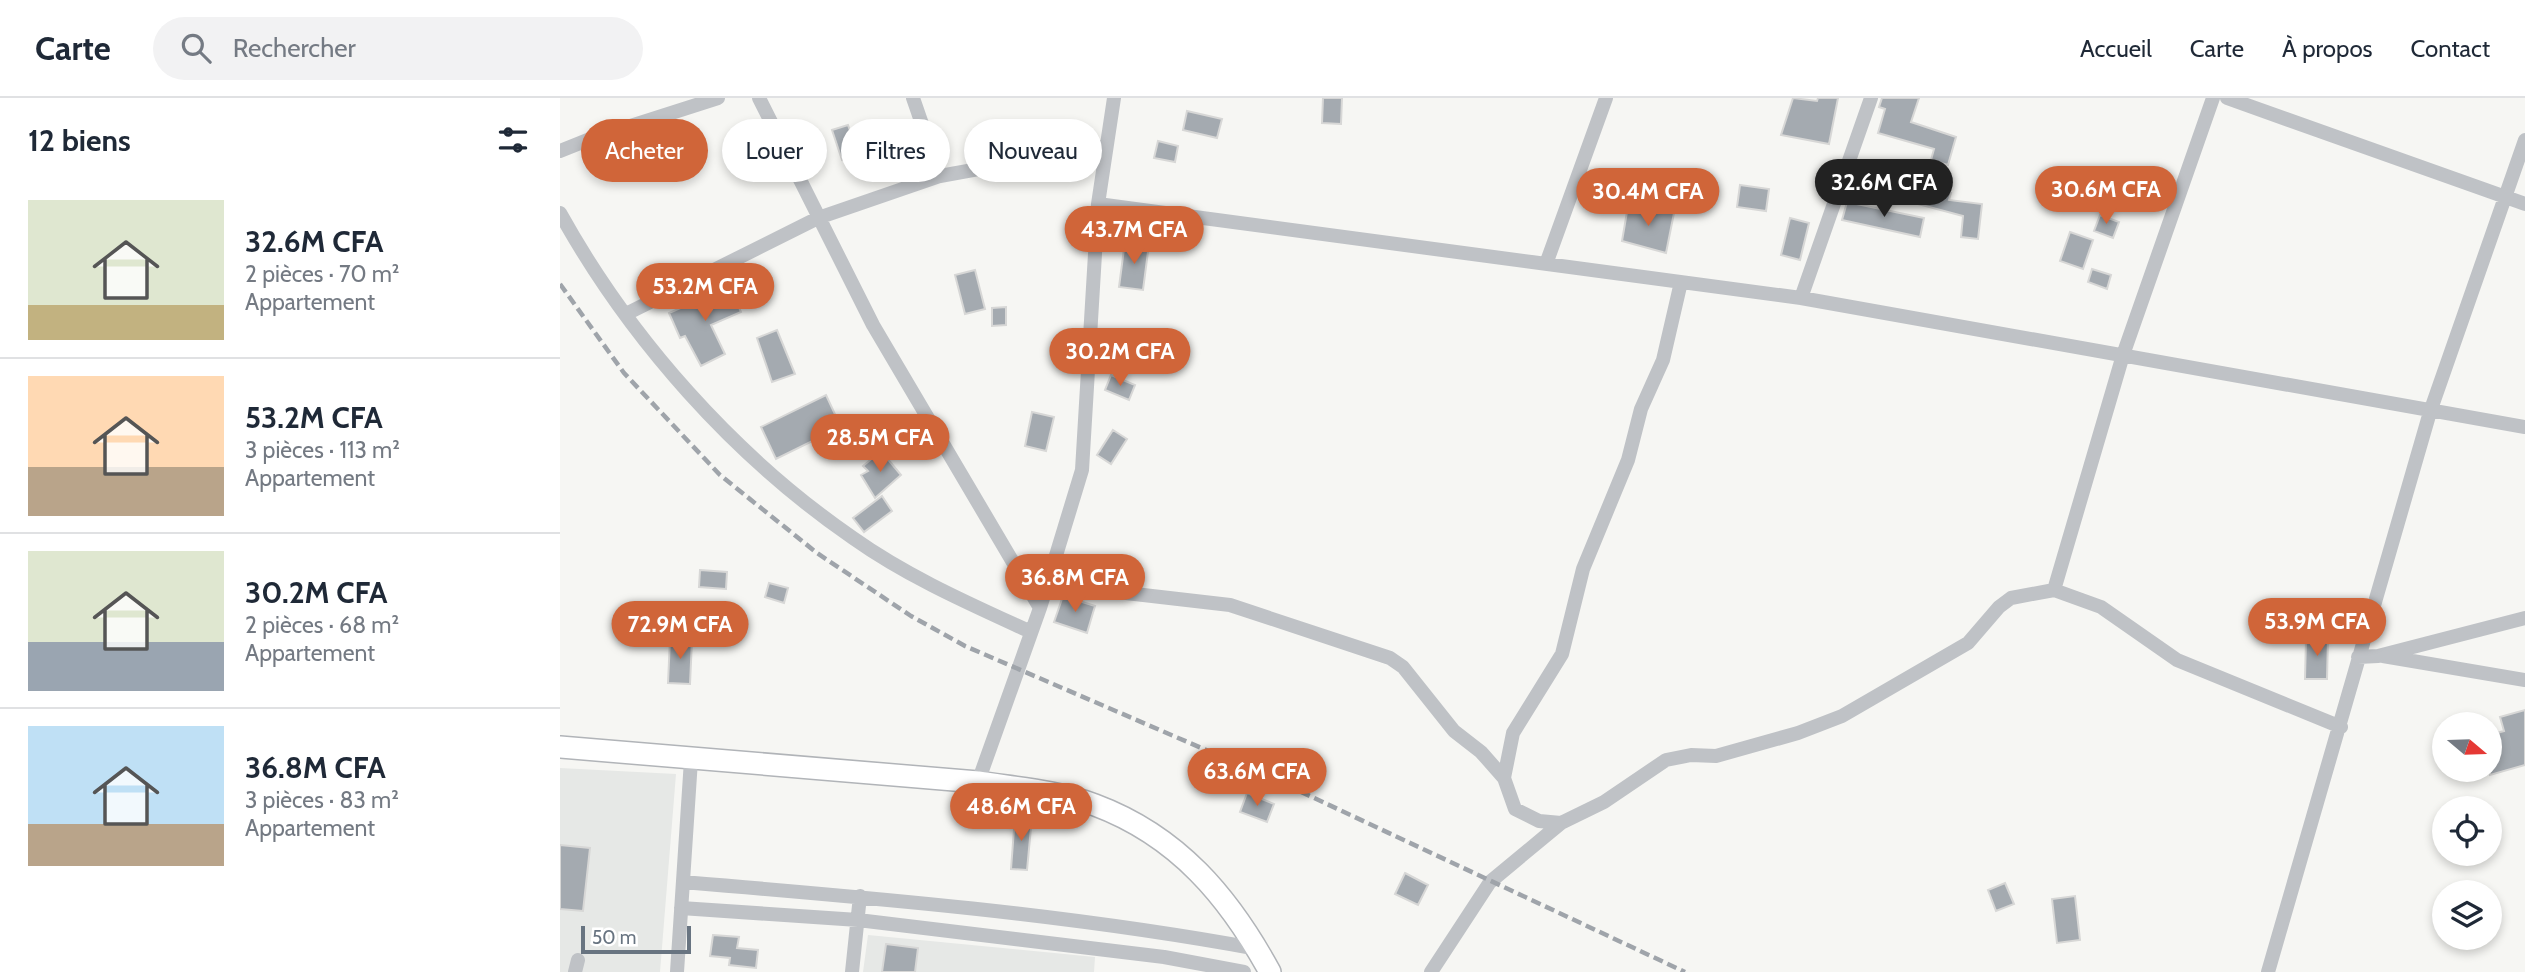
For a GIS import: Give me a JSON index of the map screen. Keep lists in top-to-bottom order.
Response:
{
  "scale_bar": "50 m",
  "north": "right",
  "page": {
    "header": "Carte",
    "search": "Rechercher",
    "nav": [
      "Accueil",
      "Carte",
      "À propos",
      "Contact"
    ],
    "heading": "12 biens",
    "chip": [
      "Acheter",
      "Louer",
      "Filtres",
      "Nouveau"
    ],
    "price": [
      "32.6M CFA",
      "30.6M CFA",
      "30.4M CFA",
      "43.7M CFA",
      "53.2M CFA",
      "30.2M CFA",
      "28.5M CFA",
      "36.8M CFA",
      "53.9M CFA",
      "72.9M CFA",
      "63.6M CFA",
      "48.6M CFA"
    ],
    "list": [
      {
        "name": "32.6M CFA",
        "note": "2 pièces · 70 m² · Appartement"
      },
      {
        "name": "53.2M CFA",
        "note": "3 pièces · 113 m² · Appartement"
      },
      {
        "name": "30.2M CFA",
        "note": "2 pièces · 68 m² · Appartement"
      },
      {
        "name": "36.8M CFA",
        "note": "3 pièces · 83 m² · Appartement"
      }
    ],
    "scale": "50 m"
  }
}
